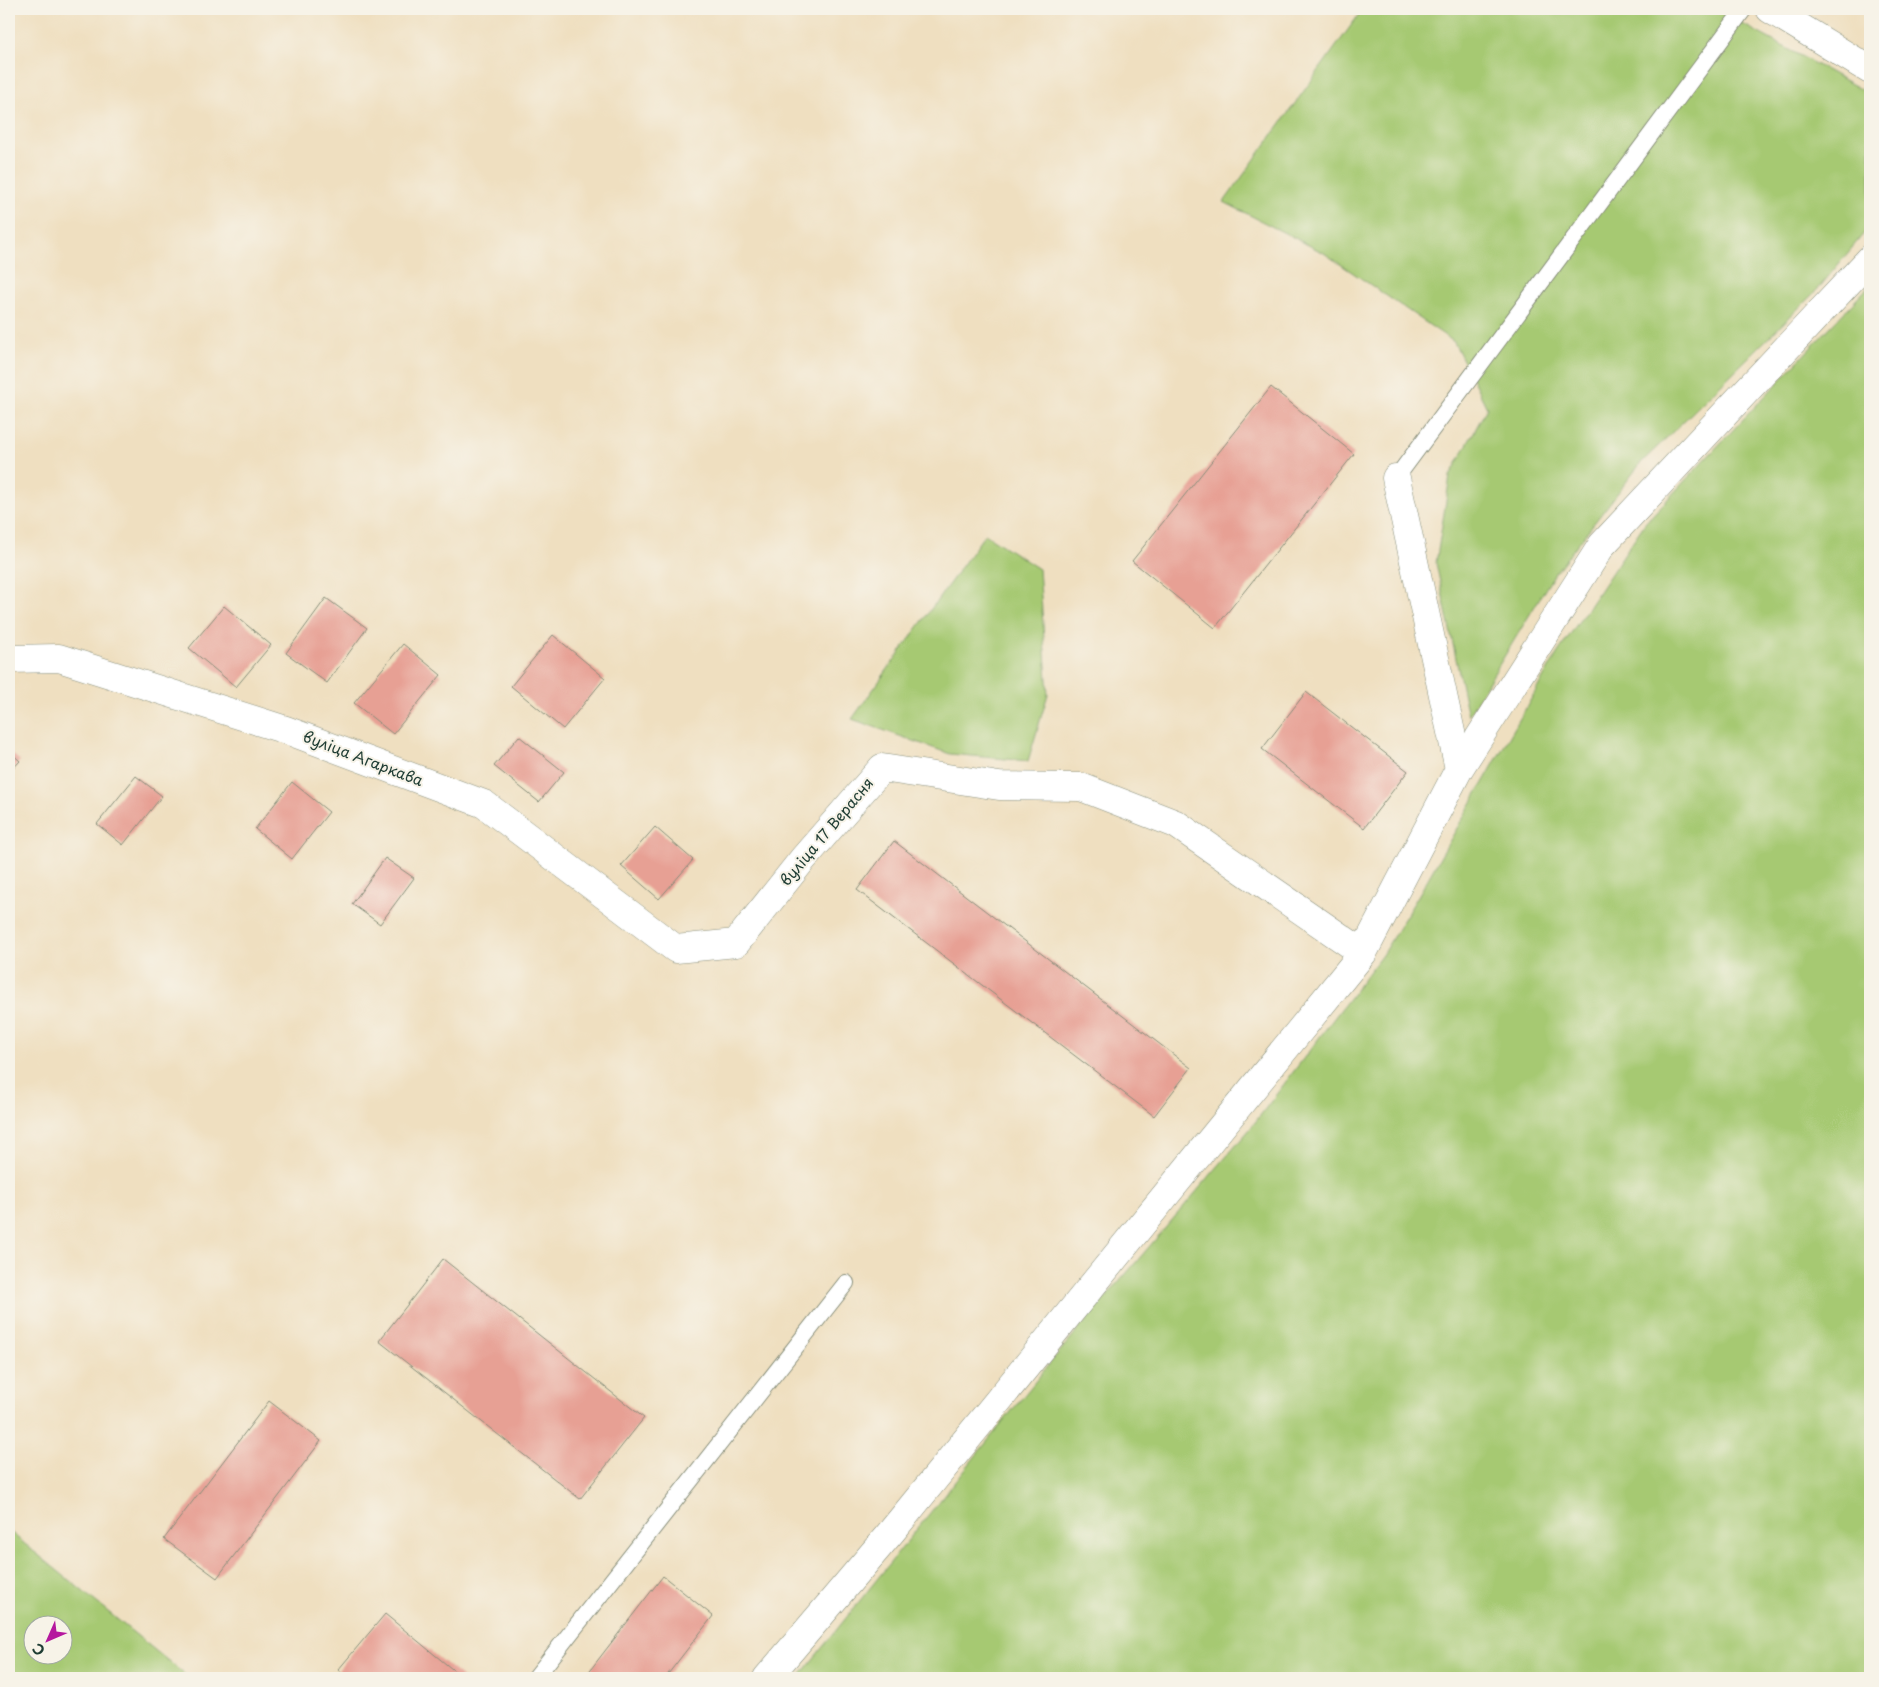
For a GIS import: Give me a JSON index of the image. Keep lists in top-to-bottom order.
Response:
{
  "streets": {
    "street": ["вуліца Агаркава", "вуліца 17 Верасня"]
  },
  "crossings": [
    ["вуліца Агаркава", "вуліца 17 Верасня"]
  ],
  "north": "bottom left"
}
